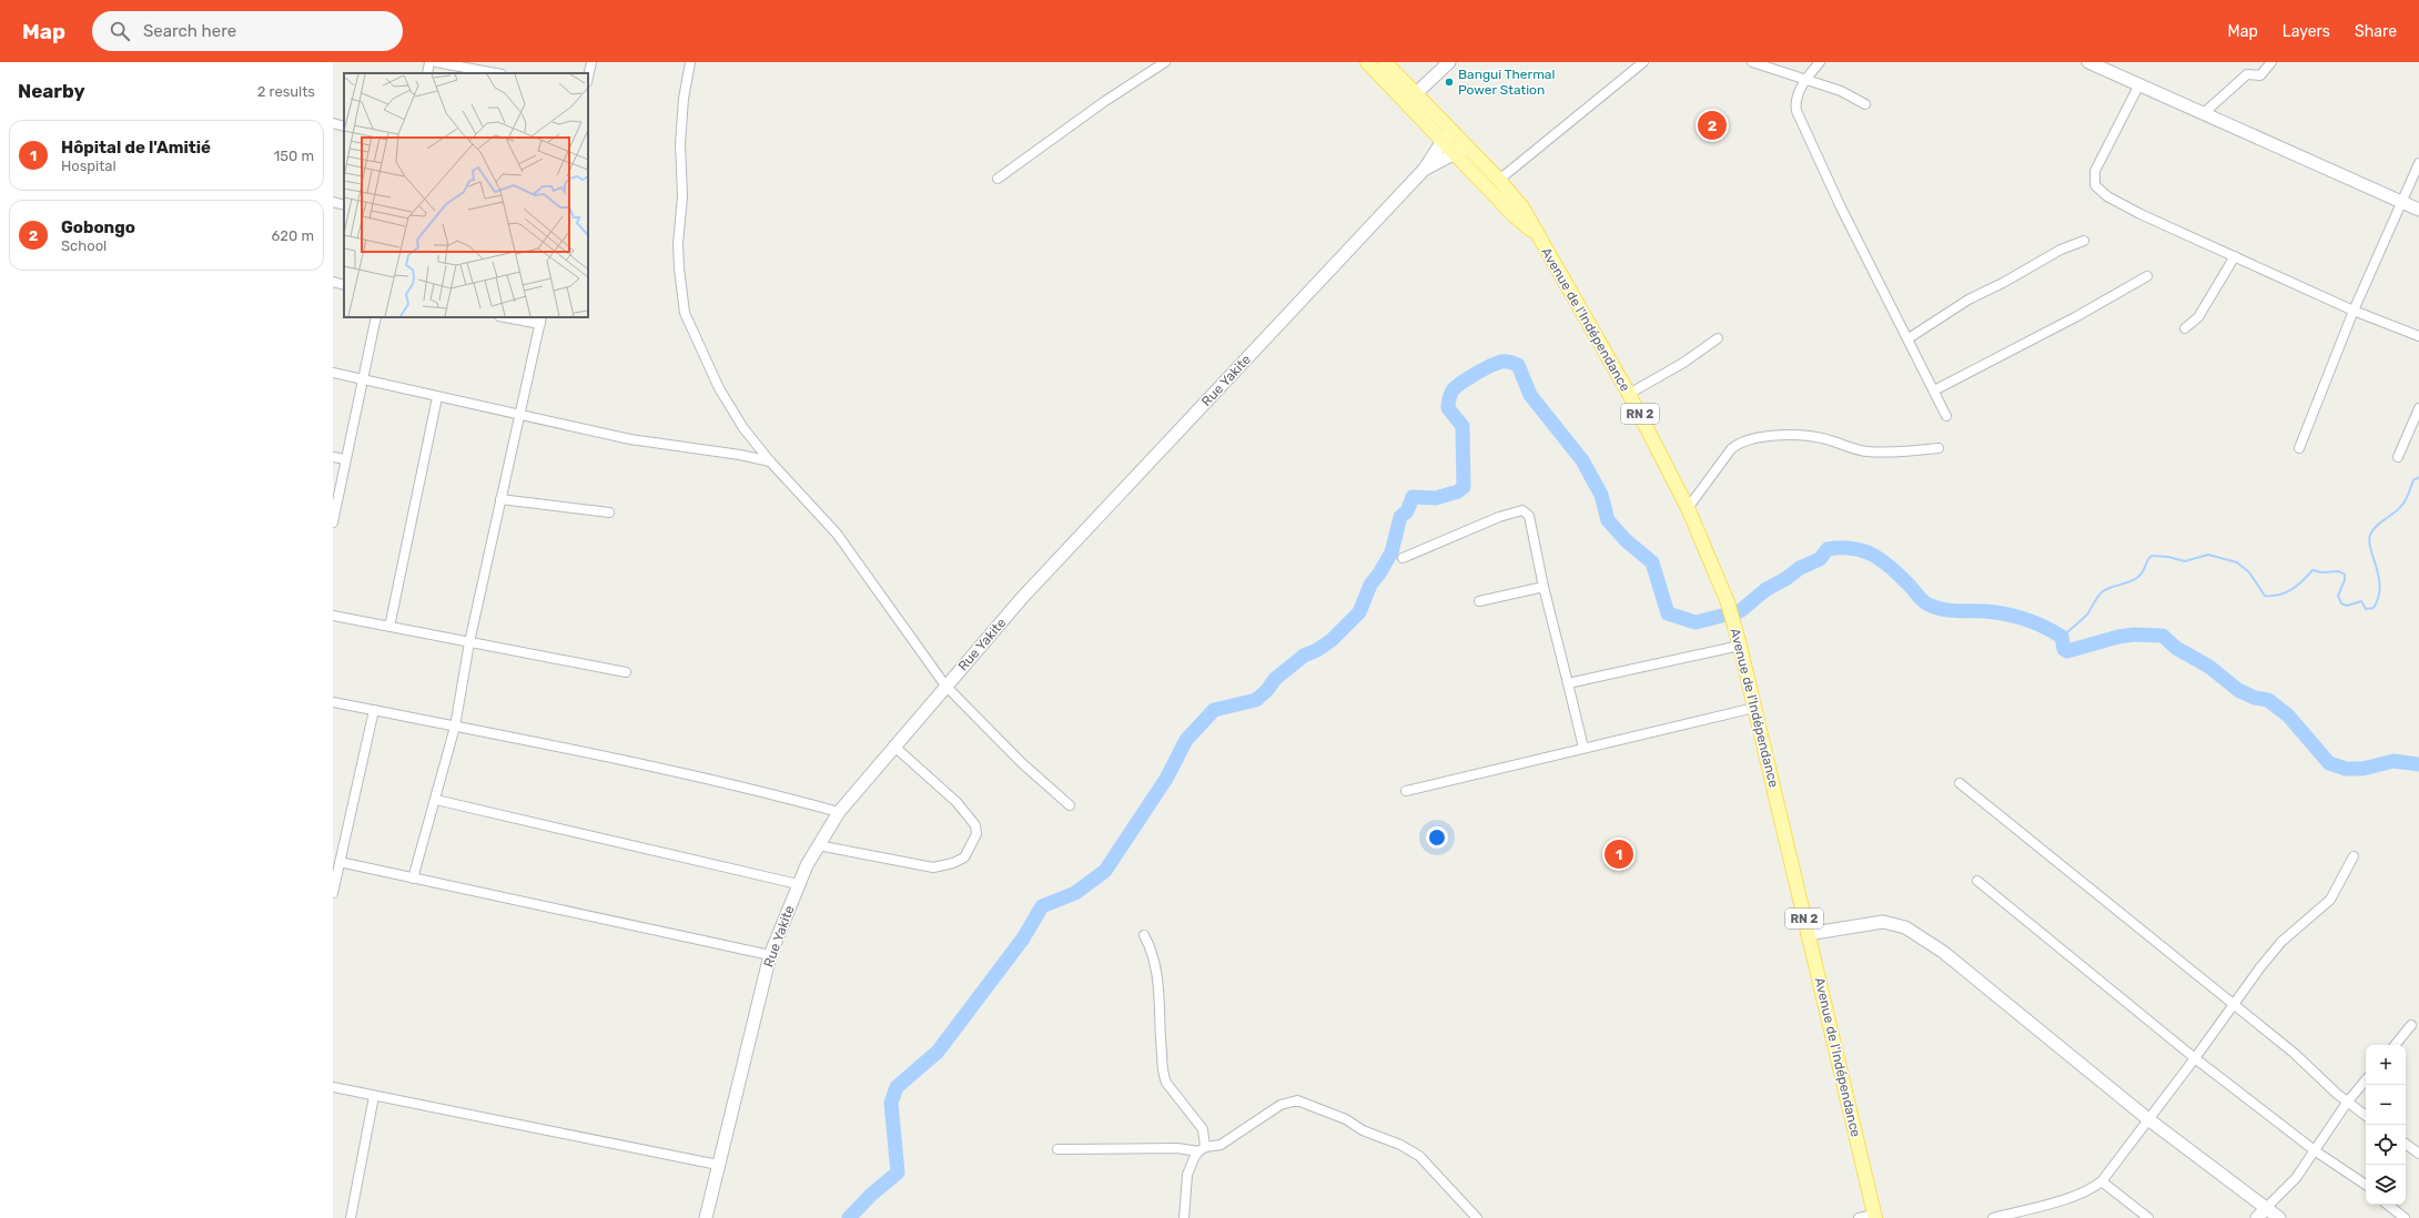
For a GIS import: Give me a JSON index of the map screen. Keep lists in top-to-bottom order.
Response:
{
  "streets": {
    "main road": ["Avenue de l'Indépendance", "Rue Yakite", "RN 2"]
  },
  "crossings": [
    ["Avenue de l'Indépendance", "Rue Yakite"]
  ],
  "places": ["Bangui Thermal Power Station"],
  "page": {
    "header": "Map",
    "search": "Search here",
    "nav": ["Map", "Layers", "Share"],
    "heading": ["Nearby", "2 results"],
    "pins": ["2", "1"],
    "list": [
      {
        "mark": "1",
        "name": "Hôpital de l'Amitié",
        "note": "Hospital",
        "value": "150 m"
      },
      {
        "mark": "2",
        "name": "Gobongo",
        "note": "School",
        "value": "620 m"
      }
    ],
    "map_buttons": ["+", "−"]
  }
}
